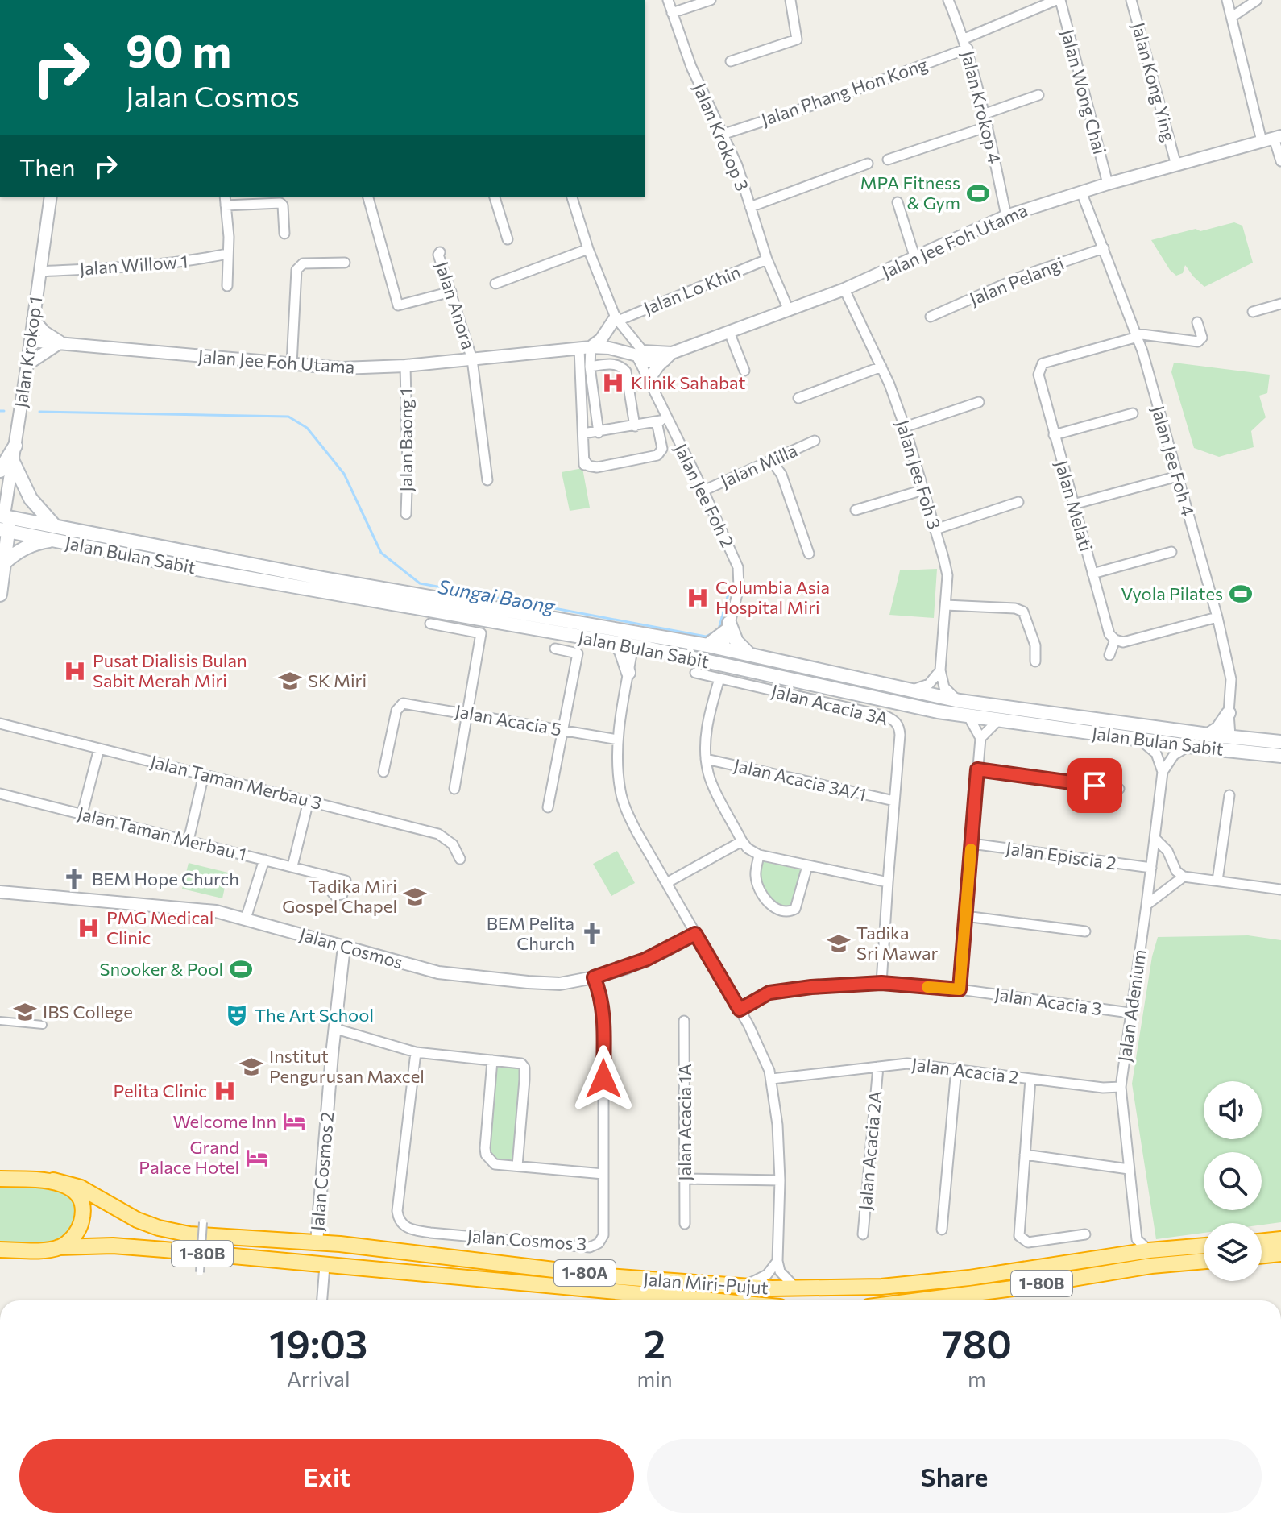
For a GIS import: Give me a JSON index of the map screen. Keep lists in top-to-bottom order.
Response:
{
  "streets": {
    "highway": ["1-80B", "1-80A", "Jalan Miri-Pujut"],
    "main road": ["Jalan Bulan Sabit"],
    "street": [
      "Jalan Kong Ying",
      "Jalan Phang Hon Kong",
      "Jalan Wong Chai",
      "Jalan Krokop 4",
      "Jalan Krokop 3",
      "Jalan Jee Foh Utama",
      "Jalan Willow 1",
      "Jalan Pelangi",
      "Jalan Lo Khin",
      "Jalan Anora",
      "Jalan Krokop 1",
      "Jalan Baong 1",
      "Jalan Jee Foh 4",
      "Jalan Milla",
      "Jalan Jee Foh 3",
      "Jalan Jee Foh 2",
      "Jalan Melati",
      "Jalan Acacia 3A",
      "Jalan Acacia 5",
      "Jalan Acacia 3A/1",
      "Jalan Taman Merbau 3",
      "Jalan Taman Merbau 1",
      "Jalan Episcia 2",
      "Jalan Cosmos",
      "Jalan Acacia 3",
      "Jalan Adenium",
      "Jalan Acacia 2",
      "Jalan Acacia 1A",
      "Jalan Acacia 2A",
      "Jalan Cosmos 2",
      "Jalan Cosmos 3"
    ]
  },
  "crossings": [
    ["Jalan Kong Ying", "Jalan Jee Foh Utama"],
    ["Jalan Phang Hon Kong", "Jalan Krokop 4"],
    ["Jalan Phang Hon Kong", "Jalan Krokop 3"],
    ["Jalan Wong Chai", "Jalan Jee Foh Utama"],
    ["Jalan Krokop 4", "Jalan Jee Foh Utama"],
    ["Jalan Krokop 3", "Jalan Jee Foh Utama"],
    ["Jalan Krokop 3", "Jalan Lo Khin"],
    ["Jalan Jee Foh Utama", "Jalan Anora"],
    ["Jalan Jee Foh Utama", "Jalan Krokop 1"],
    ["Jalan Jee Foh Utama", "Jalan Baong 1"],
    ["Jalan Jee Foh Utama", "Jalan Jee Foh 4"],
    ["Jalan Jee Foh Utama", "Jalan Jee Foh 3"],
    ["Jalan Jee Foh Utama", "Jalan Jee Foh 2"],
    ["Jalan Willow 1", "Jalan Krokop 1"],
    ["Jalan Pelangi", "Jalan Jee Foh 4"],
    ["Jalan Lo Khin", "Jalan Jee Foh 2"],
    ["Jalan Krokop 1", "Jalan Bulan Sabit"],
    ["Jalan Jee Foh 4", "Jalan Melati"],
    ["Jalan Jee Foh 4", "Jalan Bulan Sabit"],
    ["Jalan Milla", "Jalan Jee Foh 2"],
    ["Jalan Jee Foh 2", "Jalan Bulan Sabit"],
    ["Jalan Acacia 3A", "Jalan Acacia 3A/1"],
    ["Jalan Acacia 3A", "Jalan Acacia 3"],
    ["Jalan Episcia 2", "Jalan Adenium"],
    ["Jalan Cosmos", "Jalan Cosmos 2"],
    ["Jalan Cosmos", "Jalan Cosmos 3"],
    ["Jalan Acacia 3", "Jalan Adenium"],
    ["Jalan Adenium", "Jalan Acacia 2"],
    ["Jalan Acacia 2", "Jalan Acacia 2A"],
    ["Jalan Cosmos 2", "Jalan Miri-Pujut"]
  ],
  "water": ["Sungai Baong"],
  "places": {
    "sports": ["MPA Fitness & Gym", "Vyola Pilates", "Snooker & Pool"],
    "hospital": [
      "Klinik Sahabat",
      "Columbia Asia Hospital Miri",
      "Pusat Dialisis Bulan Sabit Merah Miri",
      "PMG Medical Clinic",
      "Pelita Clinic"
    ],
    "school or university": [
      "SK Miri",
      "Tadika Miri Gospel Chapel",
      "Tadika Sri Mawar",
      "IBS College",
      "Institut Pengurusan Maxcel"
    ],
    "church": ["BEM Hope Church", "BEM Pelita Church"],
    "theatre": ["The Art School"],
    "hotel": ["Welcome Inn", "Grand Palace Hotel"]
  },
  "page": {
    "turn": ["90 m", "Jalan Cosmos"],
    "then": "Then",
    "eta": [
      "19:03",
      "Arrival",
      "2",
      "min",
      "780",
      "m"
    ],
    "buttons": ["Exit", "Share"]
  }
}
